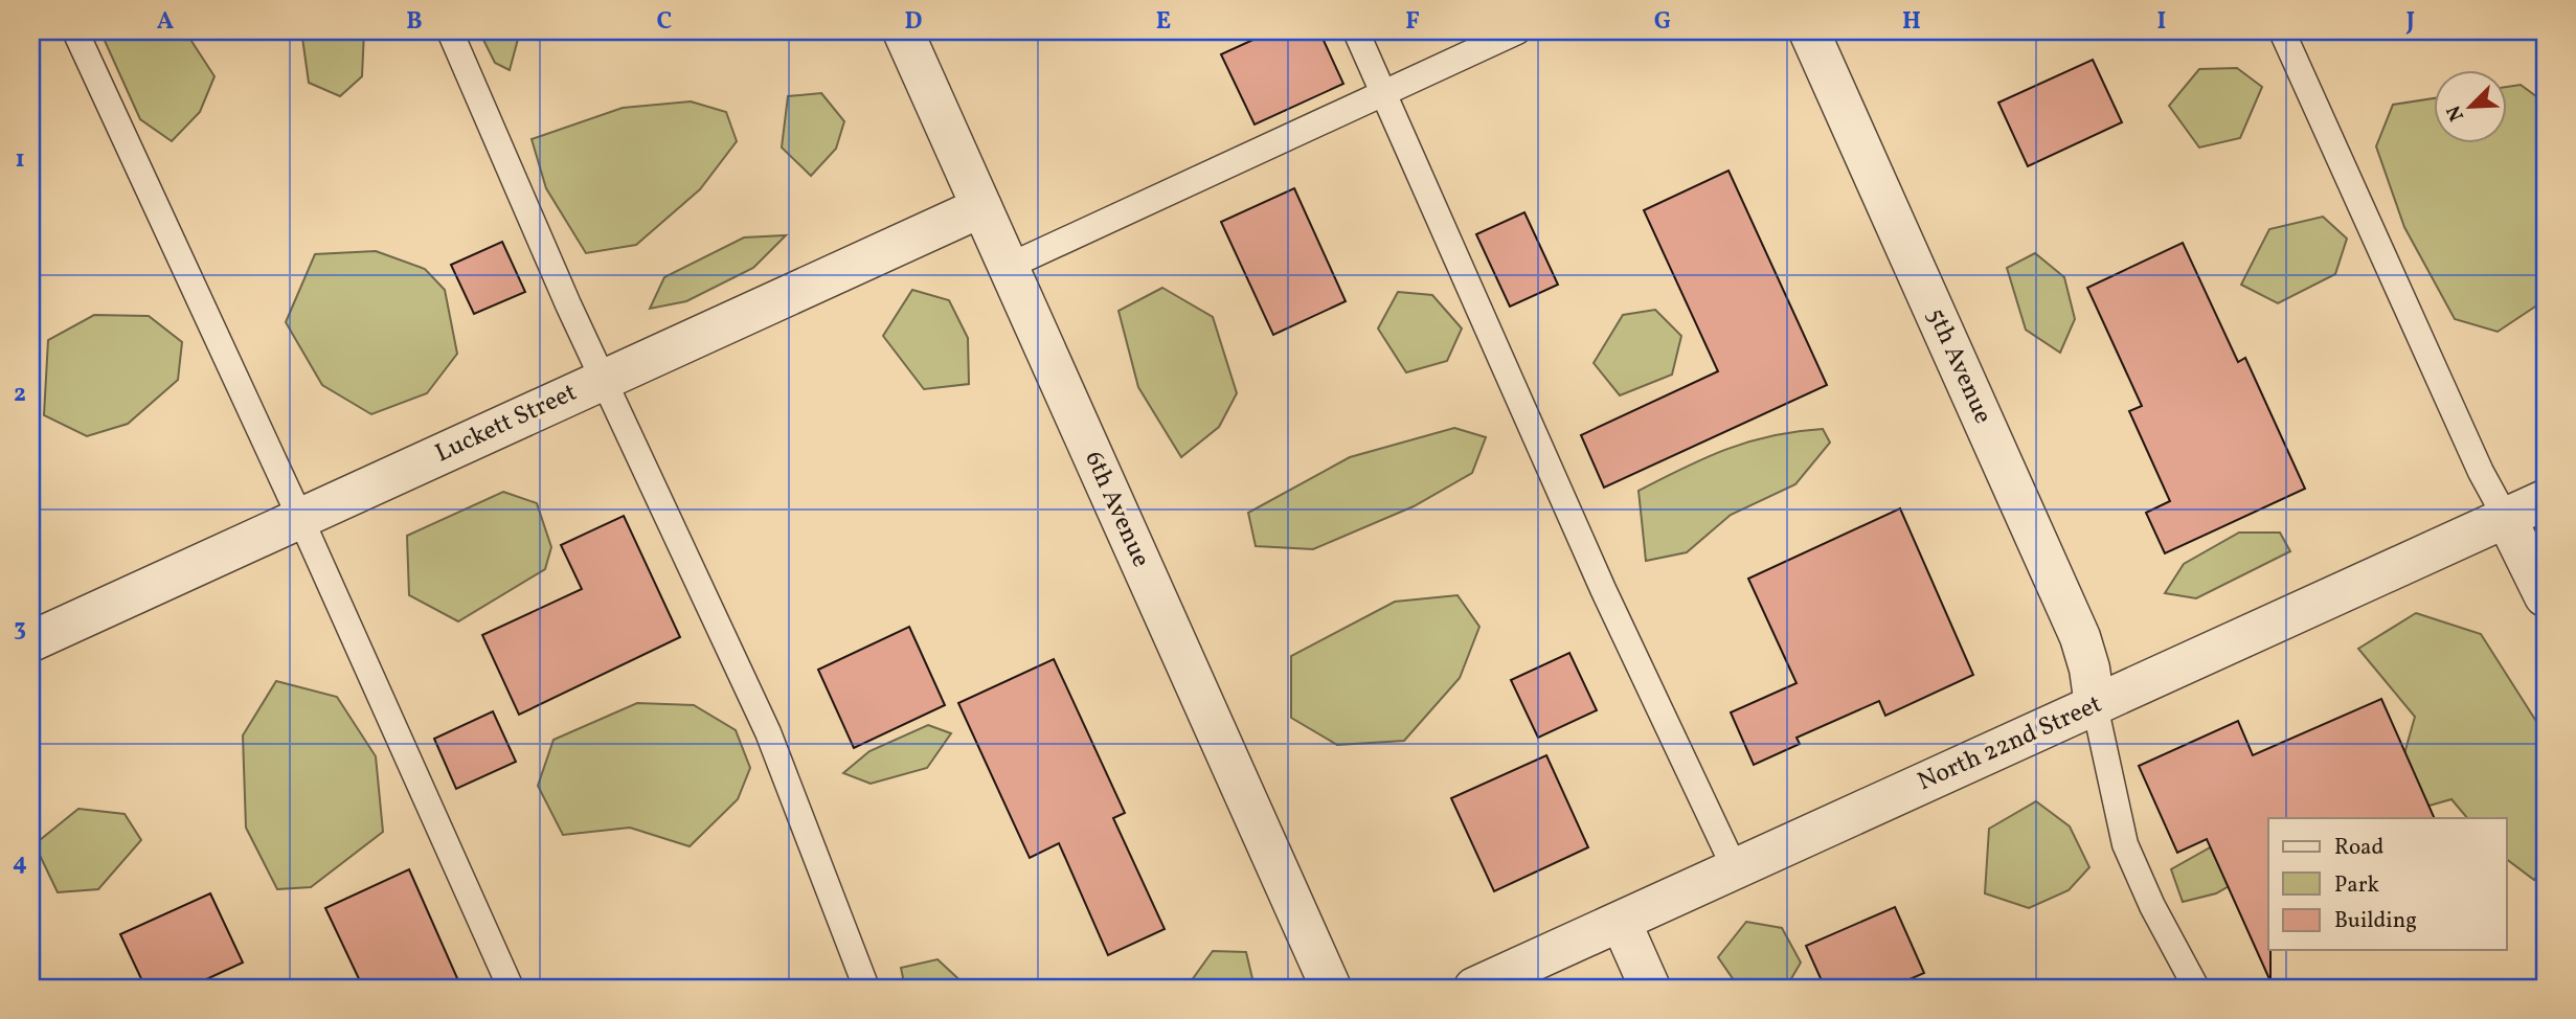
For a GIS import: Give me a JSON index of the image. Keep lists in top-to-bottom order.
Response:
{
  "streets": {
    "street": [
      "5th Avenue",
      "Luckett Street",
      "6th Avenue",
      "North 22nd Street"
    ]
  },
  "crossings": [
    ["5th Avenue", "North 22nd Street"],
    ["Luckett Street", "6th Avenue"]
  ],
  "legend": ["Road", "Park", "Building"],
  "north": "bottom left",
  "grid": {
    "columns": [
      "A",
      "B",
      "C",
      "D",
      "E",
      "F",
      "G",
      "H",
      "I",
      "J"
    ],
    "rows": [
      "1",
      "2",
      "3",
      "4"
    ]
  }
}
